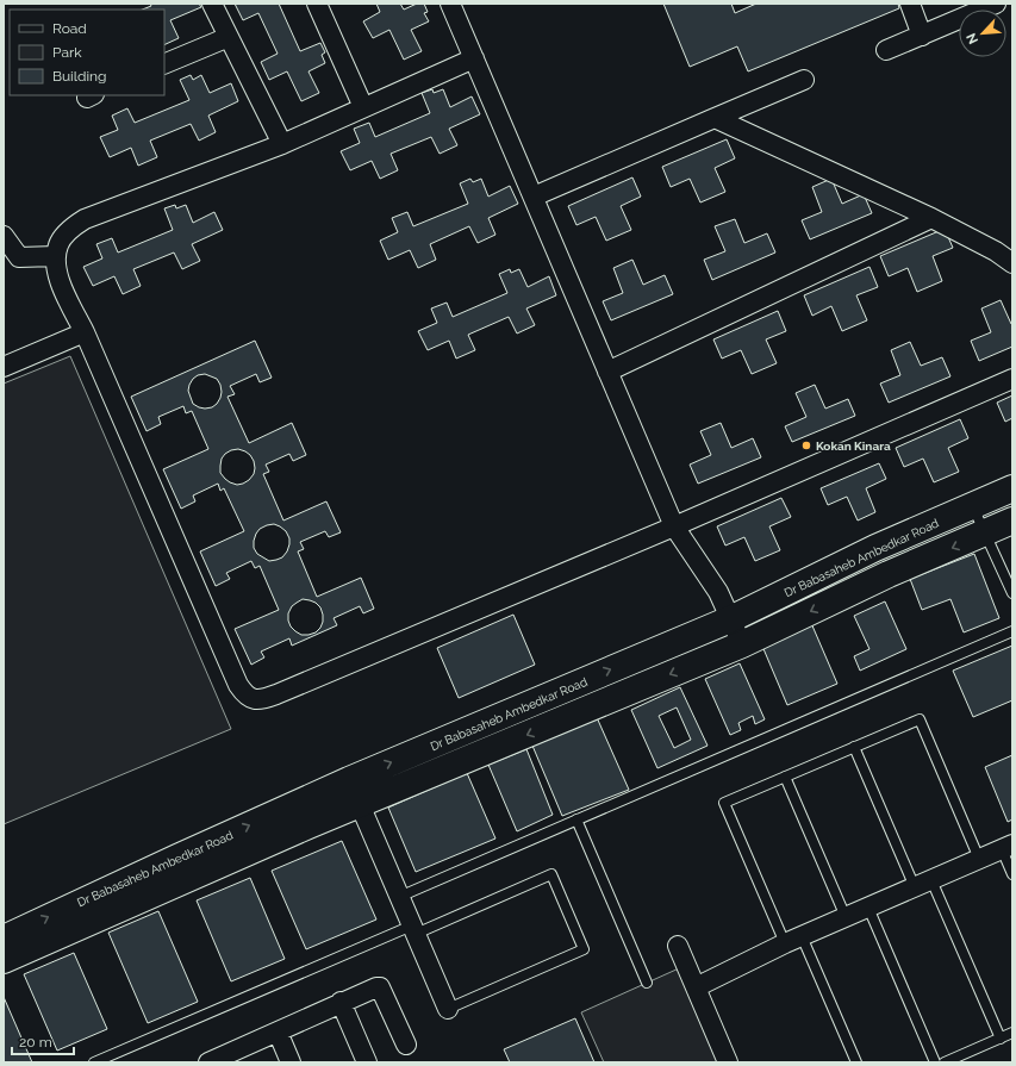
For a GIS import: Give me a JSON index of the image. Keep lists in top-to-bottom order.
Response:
{
  "streets": {
    "main road": ["Dr Babasaheb Ambedkar Road"]
  },
  "places": ["Kokan Kinara"],
  "legend": ["Road", "Park", "Building"],
  "scale_bar": "20 m",
  "north": "bottom left"
}
